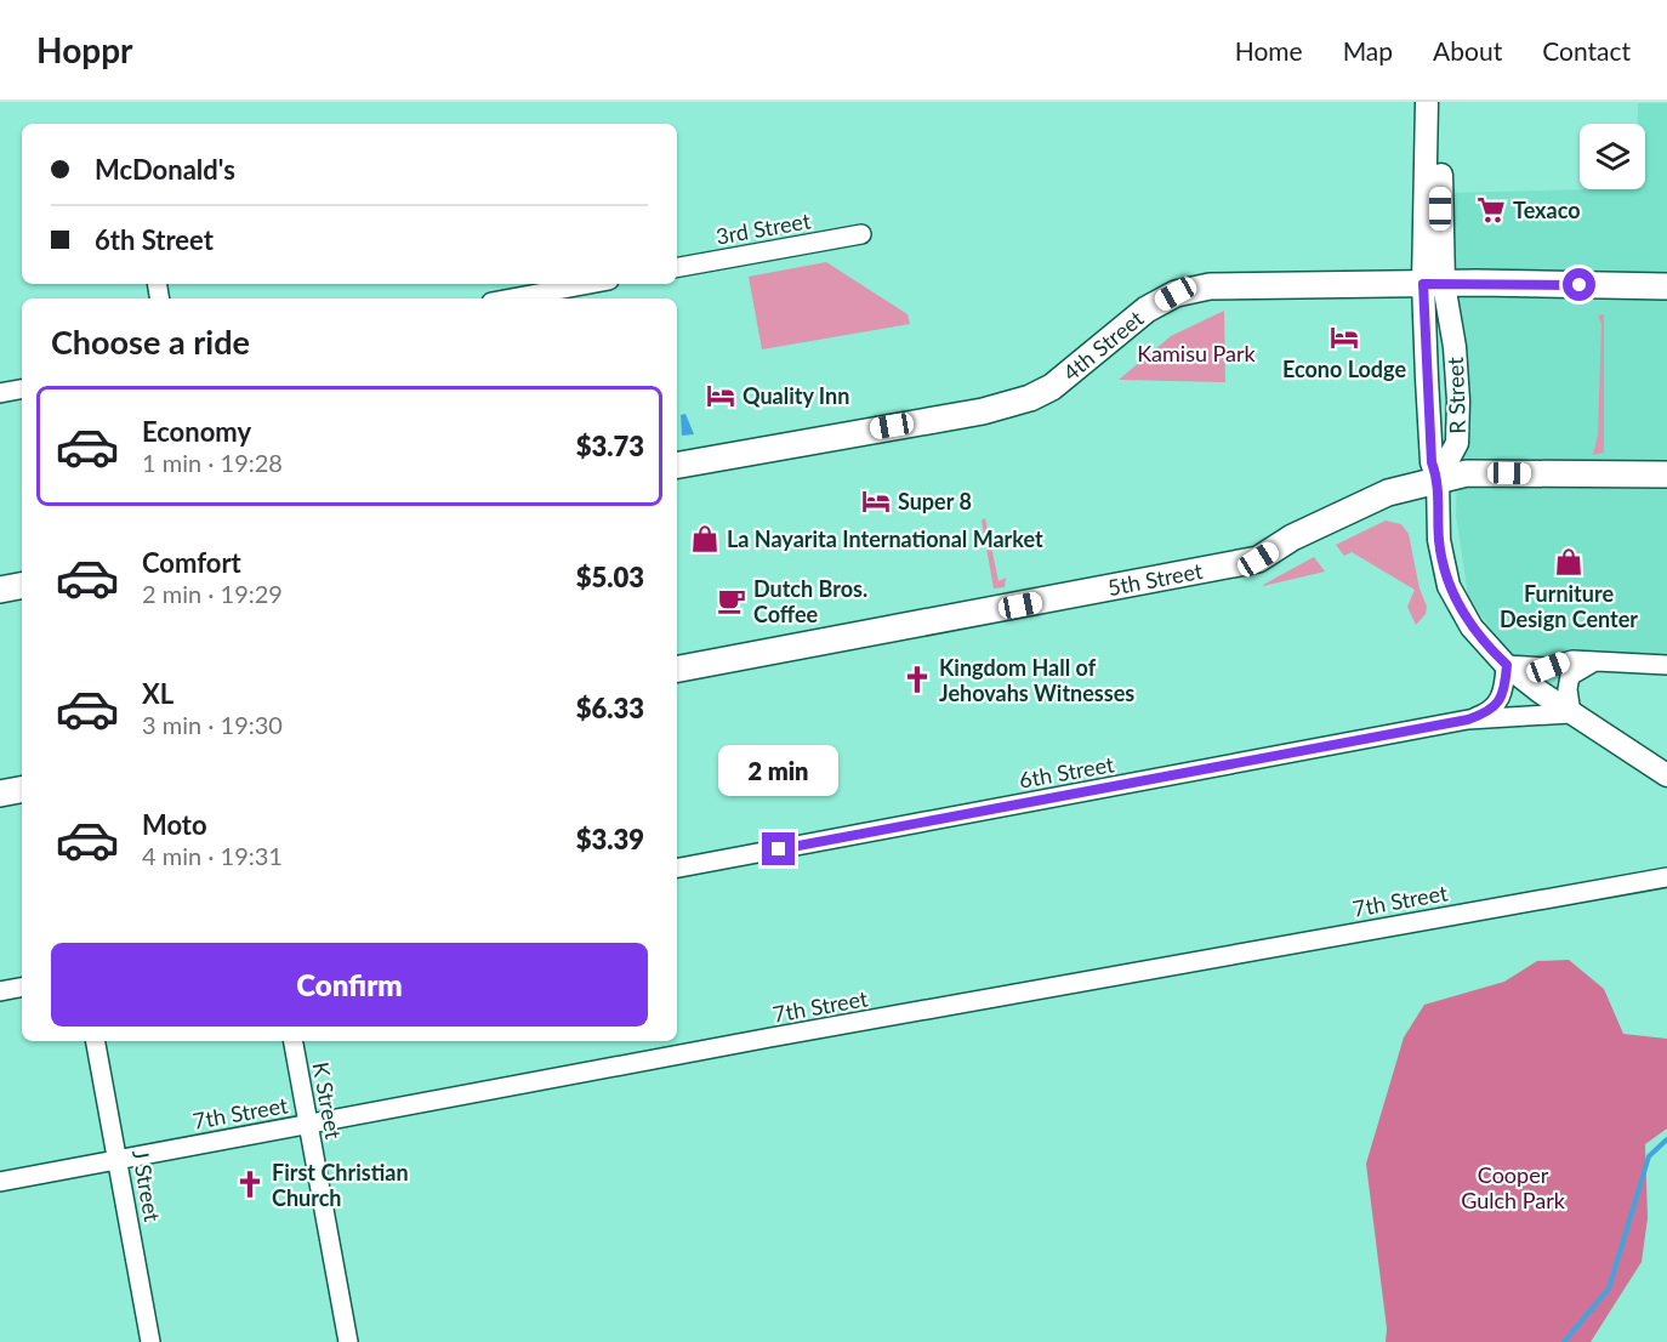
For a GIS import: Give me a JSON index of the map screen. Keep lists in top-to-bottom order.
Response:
{
  "streets": {
    "highway": ["4th Street", "5th Street"],
    "main road": ["R Street"],
    "street": [
      "3rd Street",
      "6th Street",
      "7th Street",
      "K Street",
      "J Street"
    ]
  },
  "crossings": [
    ["4th Street", "R Street"],
    ["R Street", "5th Street"],
    ["7th Street", "K Street"],
    ["7th Street", "J Street"]
  ],
  "parks": ["Kamisu Park", "Cooper Gulch Park"],
  "places": {
    "supermarket": ["Texaco"],
    "hotel": ["Econo Lodge", "Quality Inn", "Super 8"],
    "shop": ["La Nayarita International Market", "Furniture Design Center"],
    "cafe": ["Dutch Bros. Coffee"],
    "church": ["Kingdom Hall of Jehovahs Witnesses", "First Christian Church"]
  },
  "page": {
    "header": "Hoppr",
    "nav": [
      "Home",
      "Map",
      "About",
      "Contact"
    ],
    "banner": ["McDonald's", "6th Street"],
    "heading": "Choose a ride",
    "list": [
      {
        "name": "Economy",
        "note": "1 min · 19:28",
        "value": "$3.73"
      },
      {
        "name": "Comfort",
        "note": "2 min · 19:29",
        "value": "$5.03"
      },
      {
        "name": "XL",
        "note": "3 min · 19:30",
        "value": "$6.33"
      },
      {
        "name": "Moto",
        "note": "4 min · 19:31",
        "value": "$3.39"
      }
    ],
    "bubble": "2 min",
    "buttons": "Confirm"
  }
}
